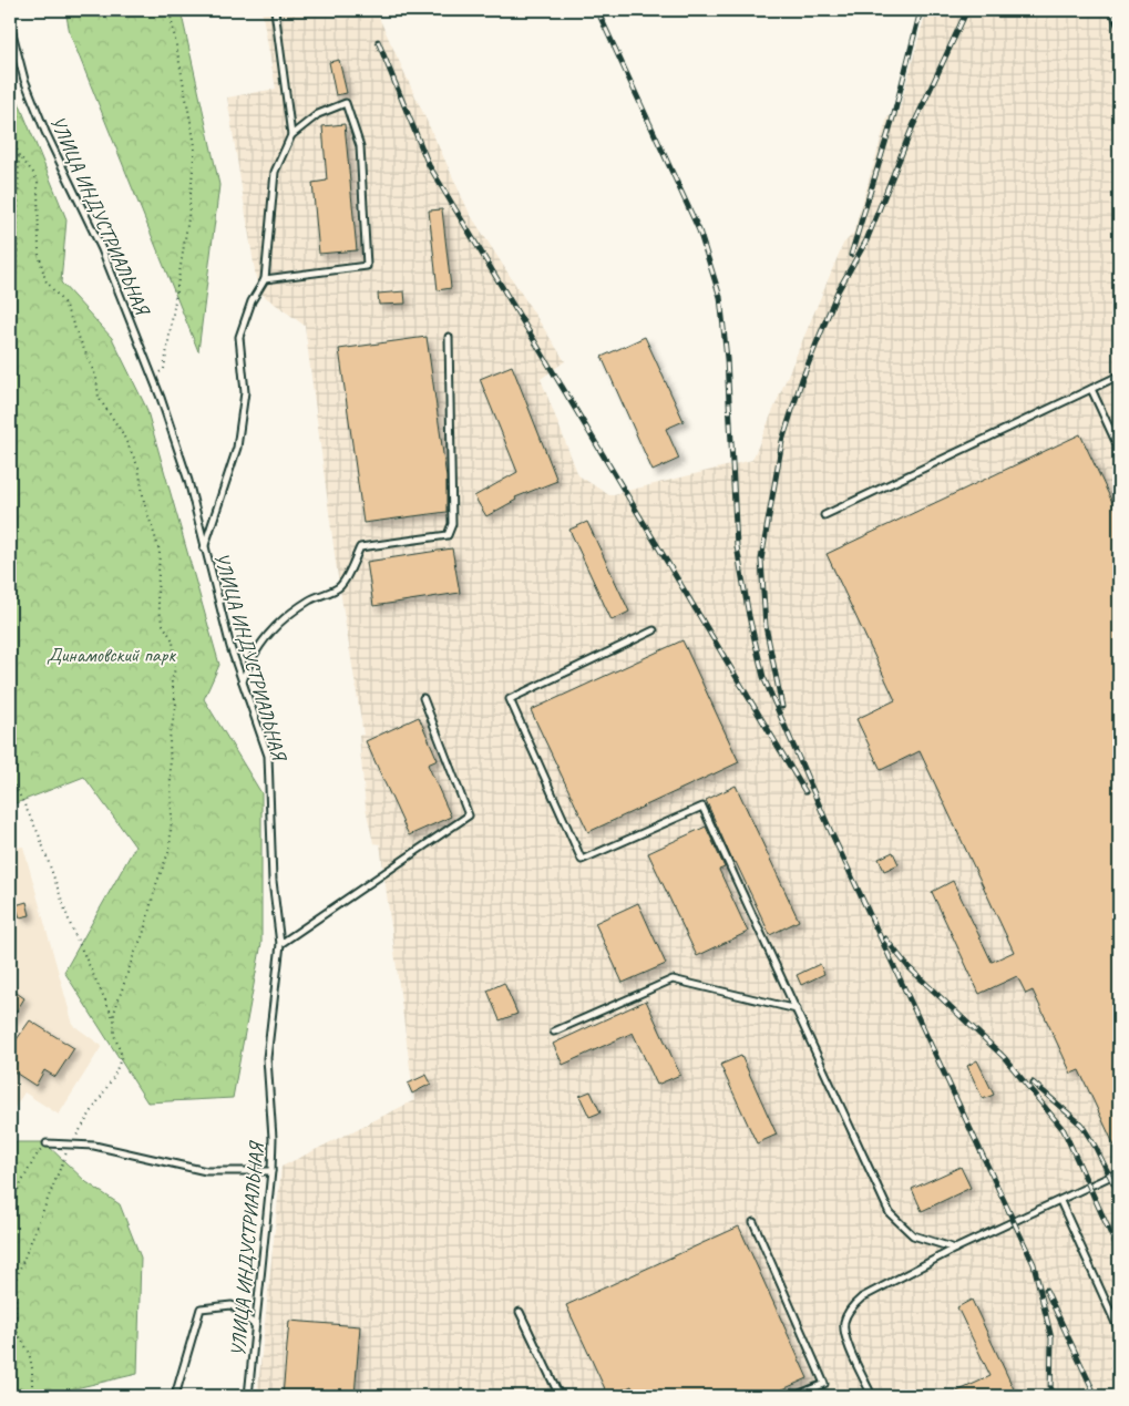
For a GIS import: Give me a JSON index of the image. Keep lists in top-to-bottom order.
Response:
{
  "streets": {
    "lane": ["УЛИЦА ИНДУСТРИАЛЬНАЯ"]
  },
  "parks": ["Динамовский парк"]
}
